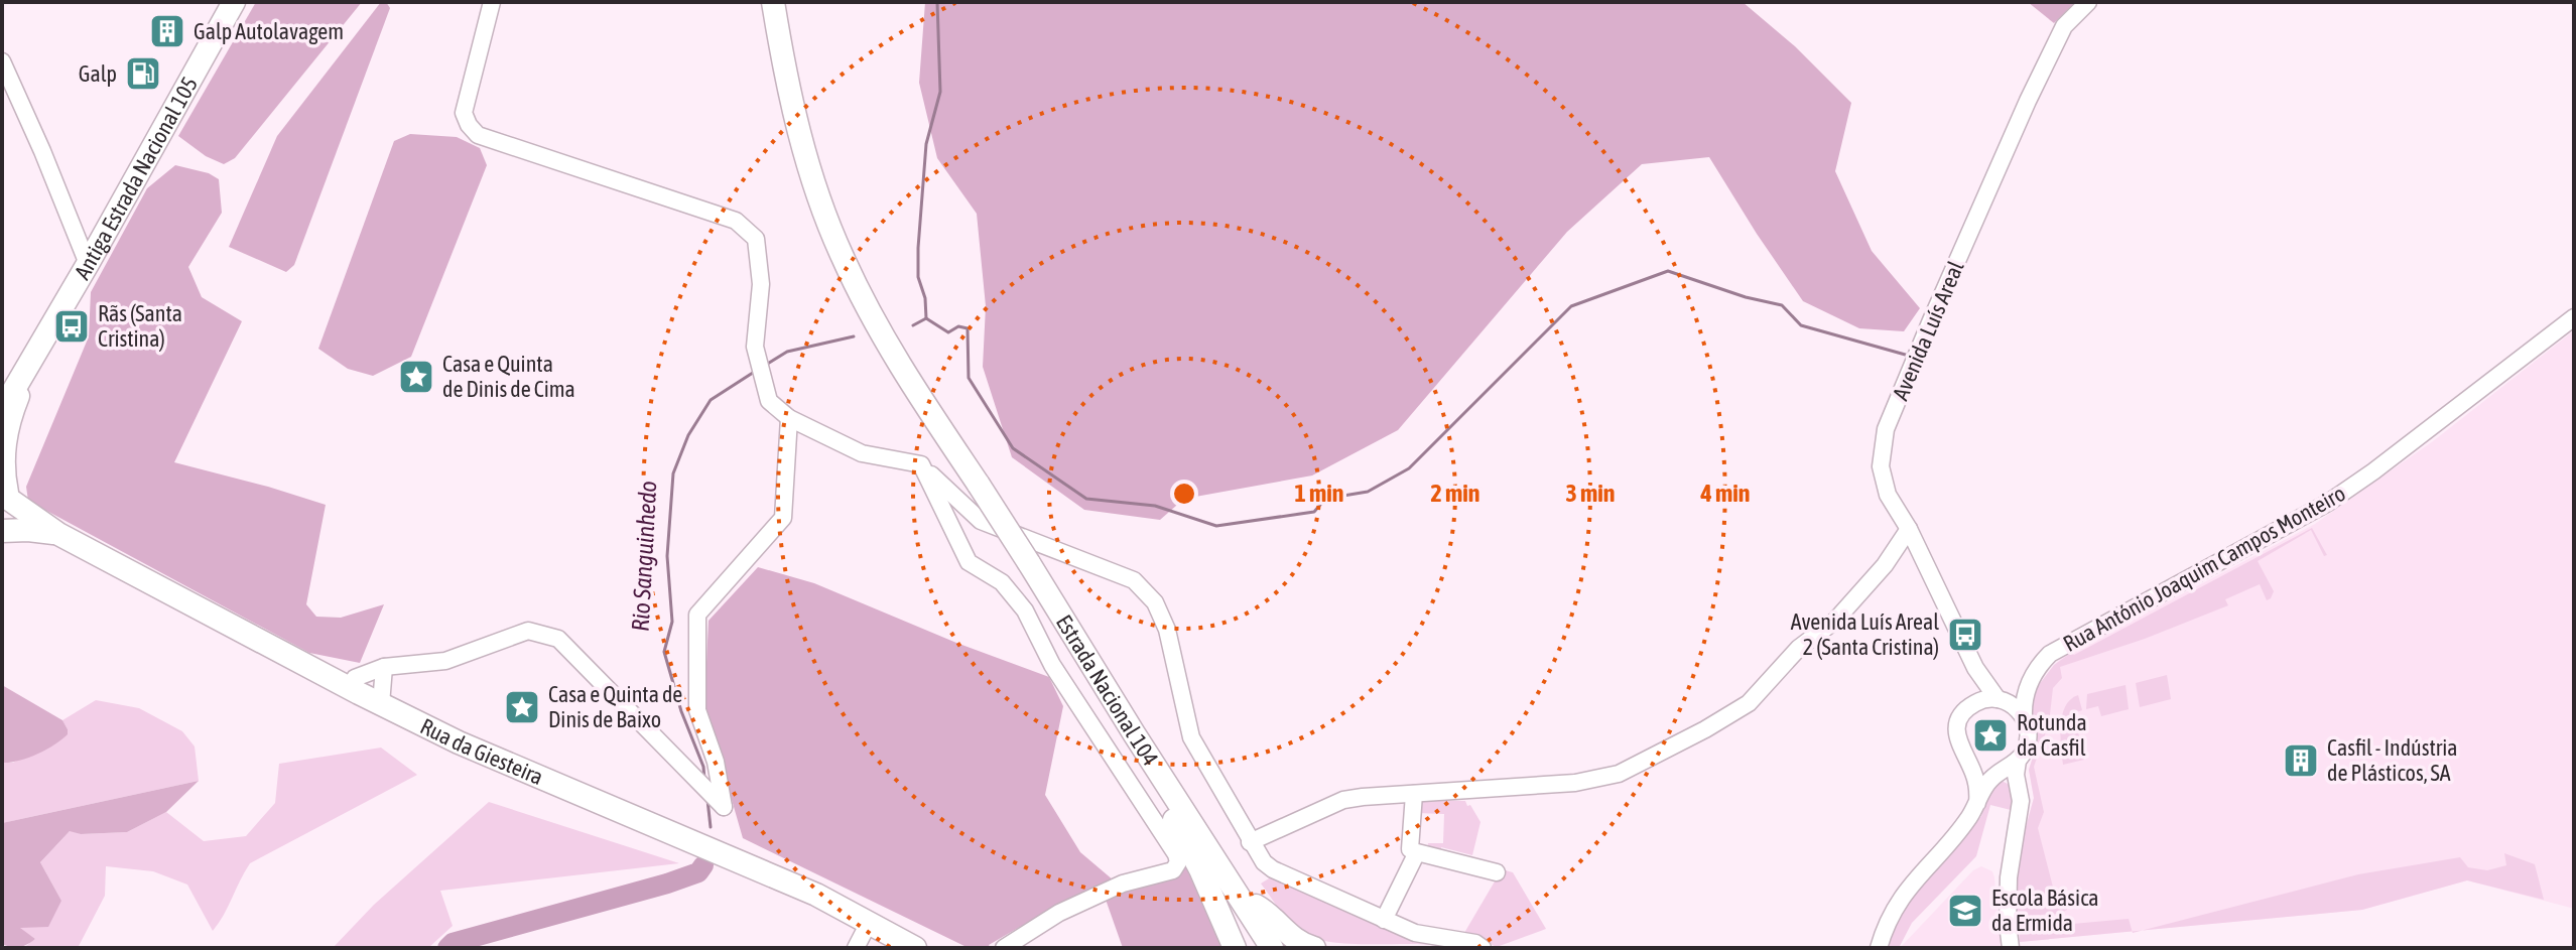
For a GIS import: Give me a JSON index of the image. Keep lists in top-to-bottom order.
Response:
{
  "streets": {
    "main road": ["Antiga Estrada Nacional 105", "Estrada Nacional 104", "Rua da Giesteira"],
    "street": ["Avenida Luís Areal", "Rua António Joaquim Campos Monteiro"]
  },
  "crossings": [
    ["Antiga Estrada Nacional 105", "Rua da Giesteira"],
    ["Avenida Luís Areal", "Rua António Joaquim Campos Monteiro"]
  ],
  "water": ["Rio Sanguinhedo"],
  "places": {
    "building": ["Galp Autolavagem", "Casfil - Indústria de Plásticos, SA"],
    "fuel station": ["Galp"],
    "bus stop": ["Rãs (Santa Cristina)", "Avenida Luís Areal 2 (Santa Cristina)"],
    "place": ["Casa e Quinta de Dinis de Cima", "Casa e Quinta de Dinis de Baixo", "Rotunda da Casfil"],
    "school or university": ["Escola Básica da Ermida"]
  },
  "rings": [
    "1 min",
    "2 min",
    "3 min",
    "4 min"
  ]
}
